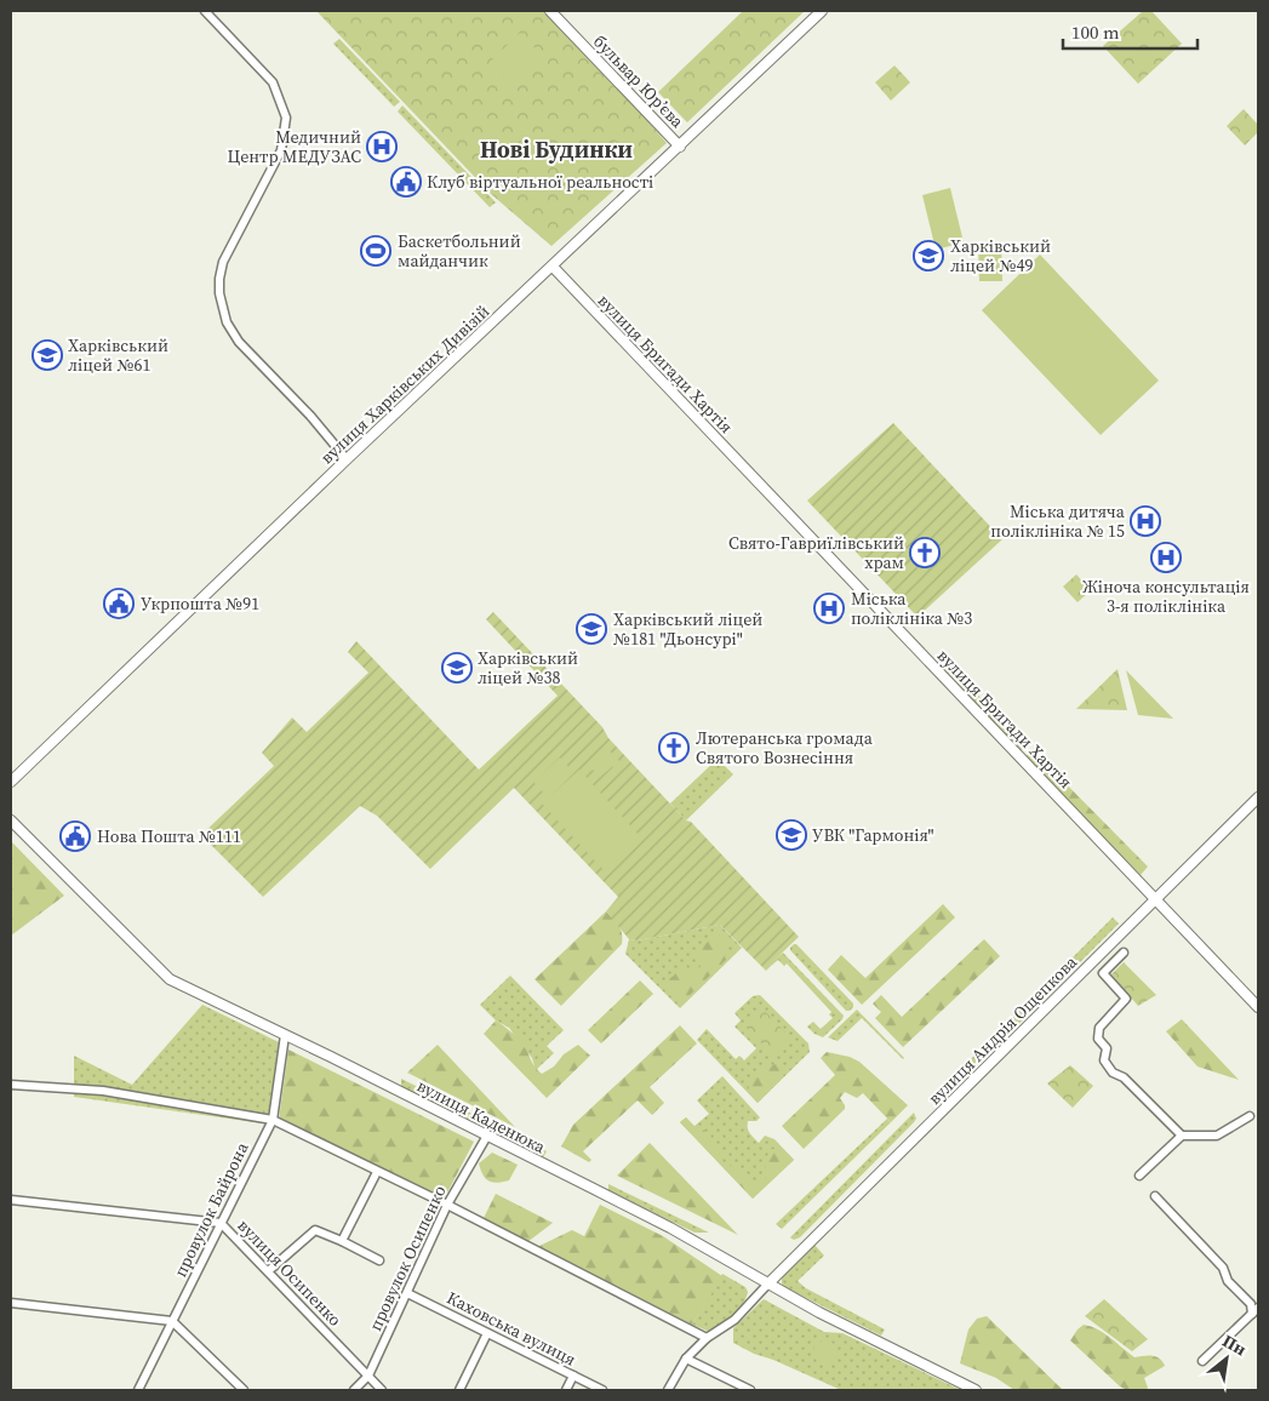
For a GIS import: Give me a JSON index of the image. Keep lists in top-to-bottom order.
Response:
{
  "streets": {
    "street": [
      "бульвар Юрʼєва",
      "вулиця Бригади Хартія",
      "вулиця Харківських Дивізій",
      "вулиця Андрія Ощепкова",
      "вулиця Каденюка",
      "провулок Байрона",
      "провулок Осипенко",
      "вулиця Осипенко",
      "Каховська вулиця"
    ]
  },
  "crossings": [
    ["бульвар Юрʼєва", "вулиця Харківських Дивізій"],
    ["вулиця Бригади Хартія", "вулиця Харківських Дивізій"],
    ["вулиця Бригади Хартія", "вулиця Андрія Ощепкова"],
    ["вулиця Андрія Ощепкова", "вулиця Каденюка"],
    ["вулиця Каденюка", "провулок Байрона"],
    ["вулиця Каденюка", "провулок Осипенко"],
    ["провулок Байрона", "вулиця Осипенко"],
    ["провулок Осипенко", "вулиця Осипенко"],
    ["провулок Осипенко", "Каховська вулиця"]
  ],
  "districts": ["Нові Будинки"],
  "places": {
    "hospital": [
      "Медичний Центр МЕДУЗАС",
      "Міська дитяча поліклініка № 15",
      "Жіноча консультація 3-я поліклініка",
      "Міська поліклініка №3"
    ],
    "public building": ["Клуб віртуальної реальності", "Укрпошта №91", "Нова Пошта №111"],
    "sports": ["Баскетбольний майданчик"],
    "school or university": [
      "Харківський ліцей №49",
      "Харківський ліцей №61",
      "Харківський ліцей №181 \"Дьонсурі\"",
      "Харківський ліцей №38",
      "УВК \"Гармонія\""
    ],
    "church": ["Свято-Гавриїлівський храм", "Лютеранська громада Святого Вознесіння"]
  },
  "scale_bar": "100 m",
  "north": "top right"
}
